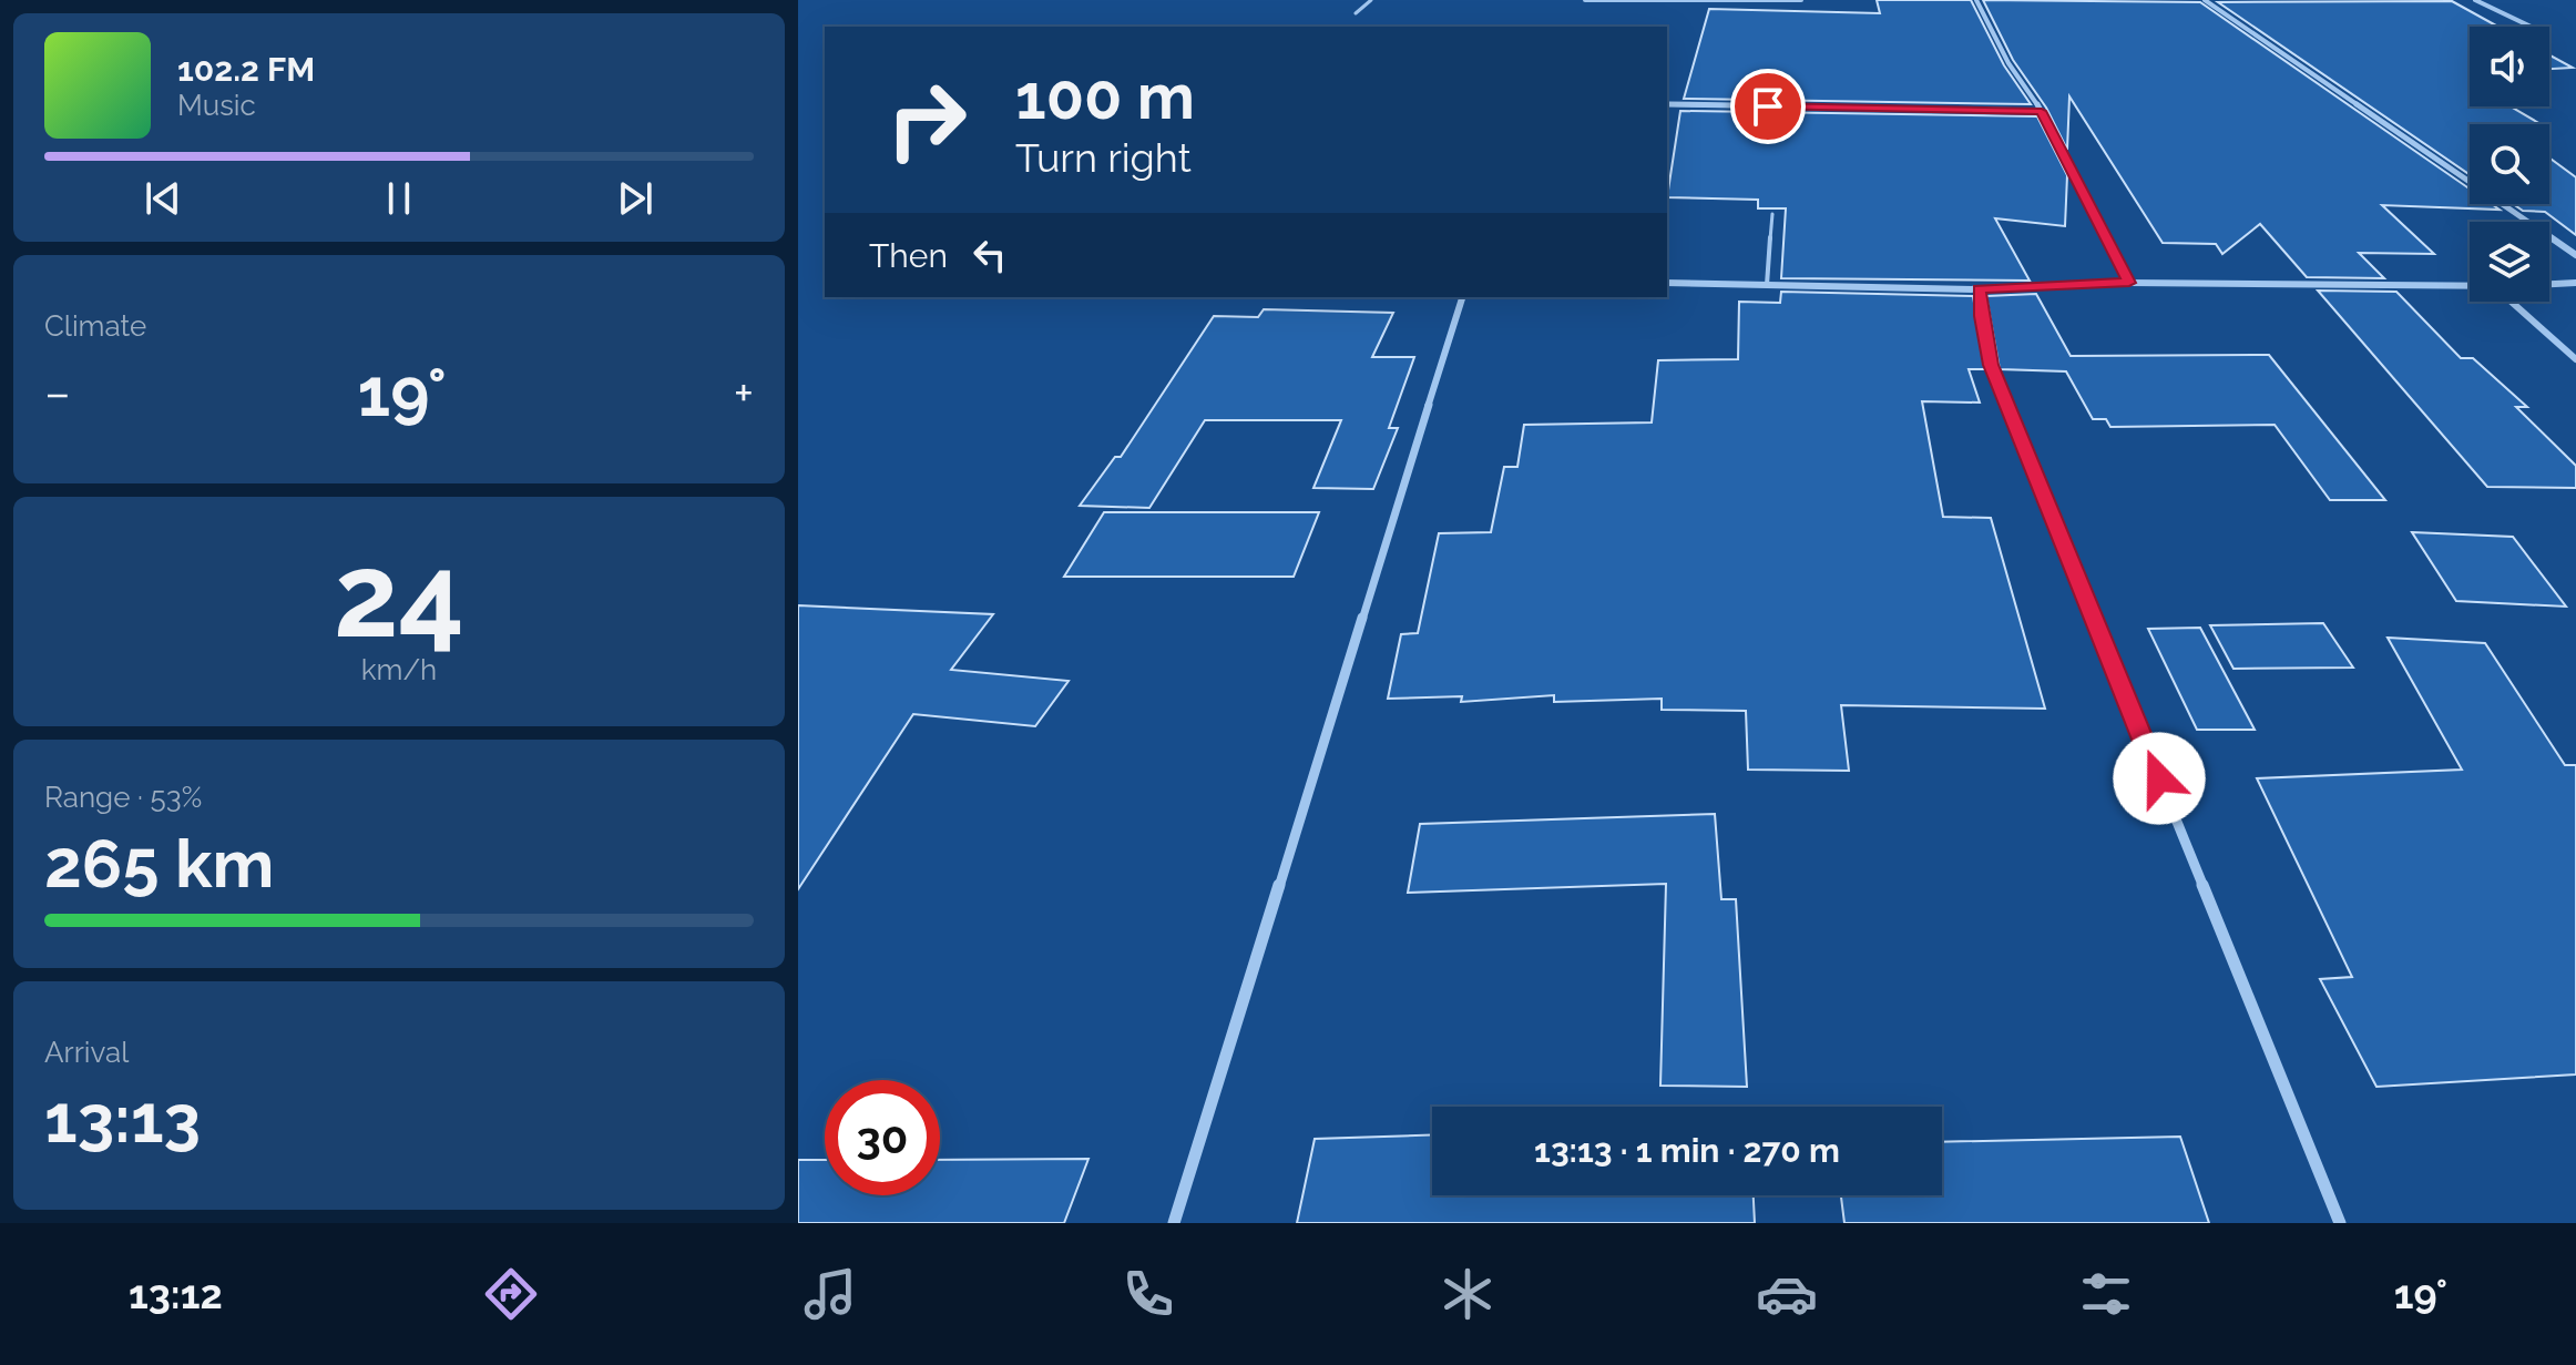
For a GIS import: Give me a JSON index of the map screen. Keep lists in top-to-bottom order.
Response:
{
  "page": {
    "turn": ["100 m", "Turn right"],
    "song": ["102.2 FM", "Music"],
    "then": "Then",
    "tile": [
      "Climate",
      ["24", "km/h"],
      ["Range · 53%", "265 km"],
      ["Arrival", "13:13"]
    ],
    "heat": ["−", "19°", "+"],
    "limit": "30",
    "trip": "13:13 · 1 min · 270 m",
    "tabs": ["13:12", "19°"]
  }
}
